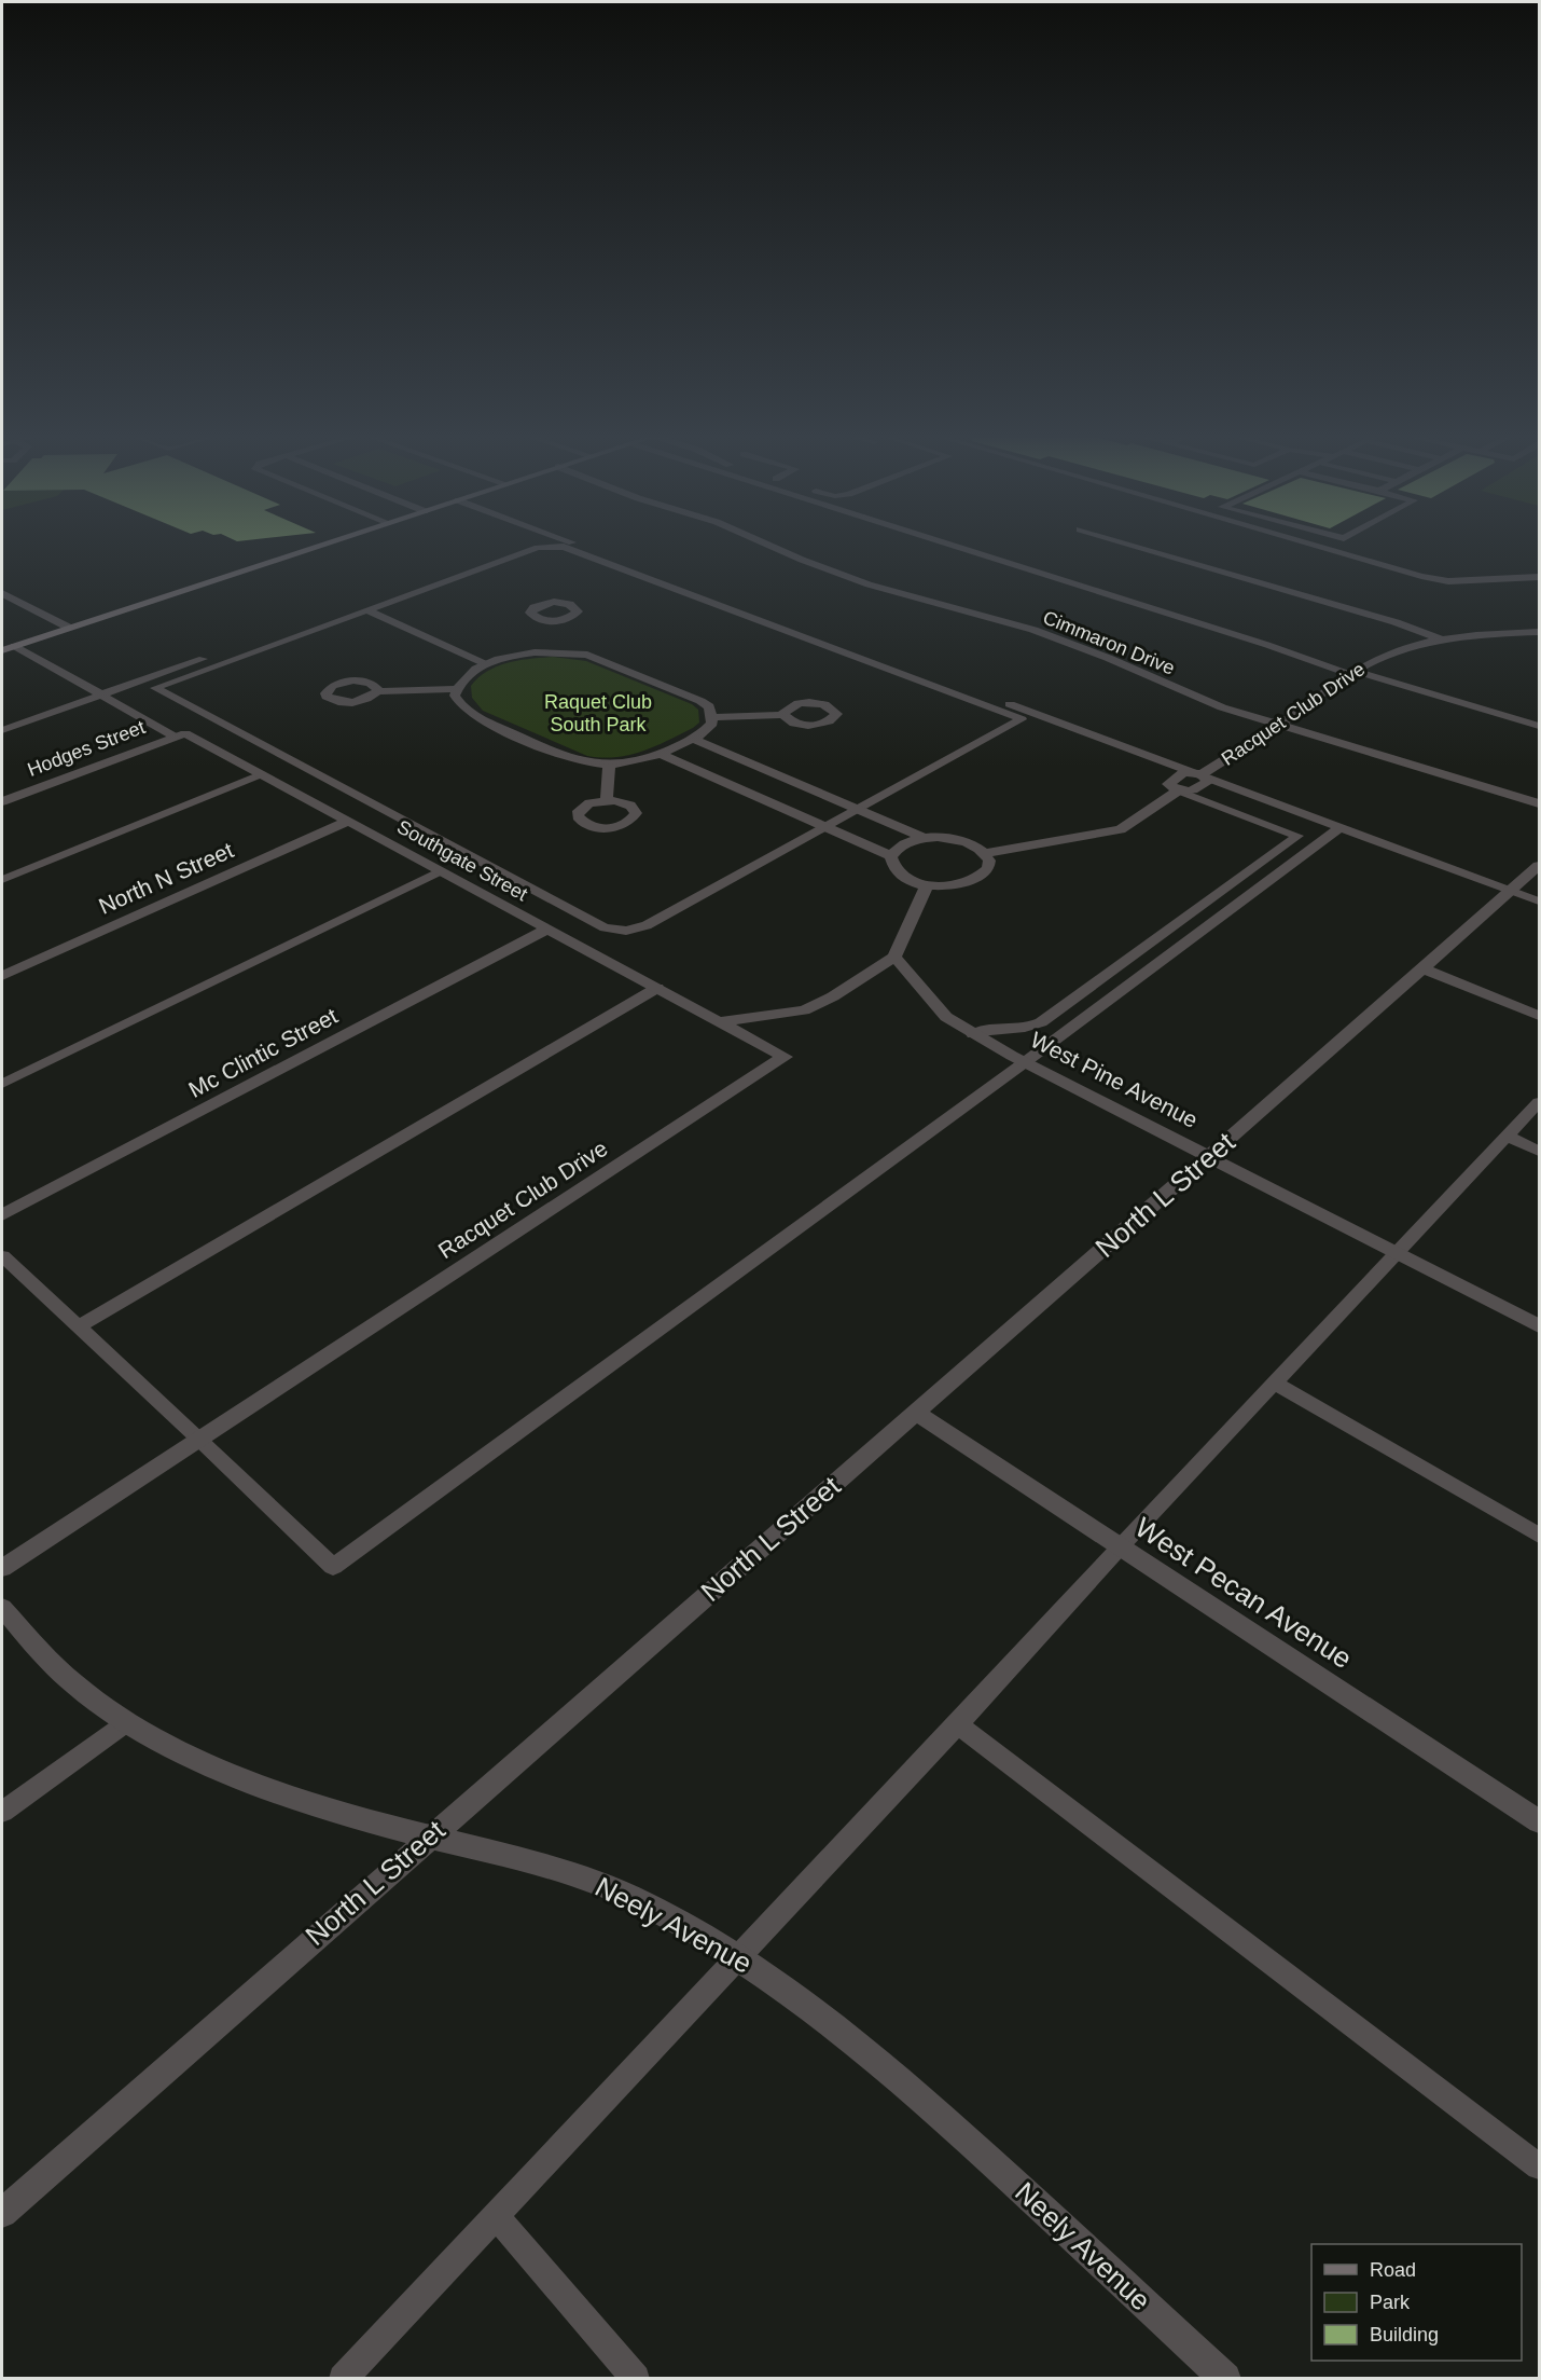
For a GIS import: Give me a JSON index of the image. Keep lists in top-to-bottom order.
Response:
{
  "streets": {
    "street": [
      "Cimmaron Drive",
      "Racquet Club Drive",
      "Hodges Street",
      "Southgate Street",
      "North N Street",
      "Mc Clintic Street",
      "West Pine Avenue",
      "North L Street",
      "West Pecan Avenue",
      "Neely Avenue"
    ]
  },
  "crossings": [
    ["Cimmaron Drive", "Racquet Club Drive"],
    ["Racquet Club Drive", "Southgate Street"],
    ["Hodges Street", "Southgate Street"],
    ["Southgate Street", "North N Street"],
    ["Southgate Street", "Mc Clintic Street"],
    ["West Pine Avenue", "North L Street"],
    ["North L Street", "West Pecan Avenue"],
    ["North L Street", "Neely Avenue"]
  ],
  "parks": ["Raquet Club South Park"],
  "legend": ["Road", "Park", "Building"]
}
